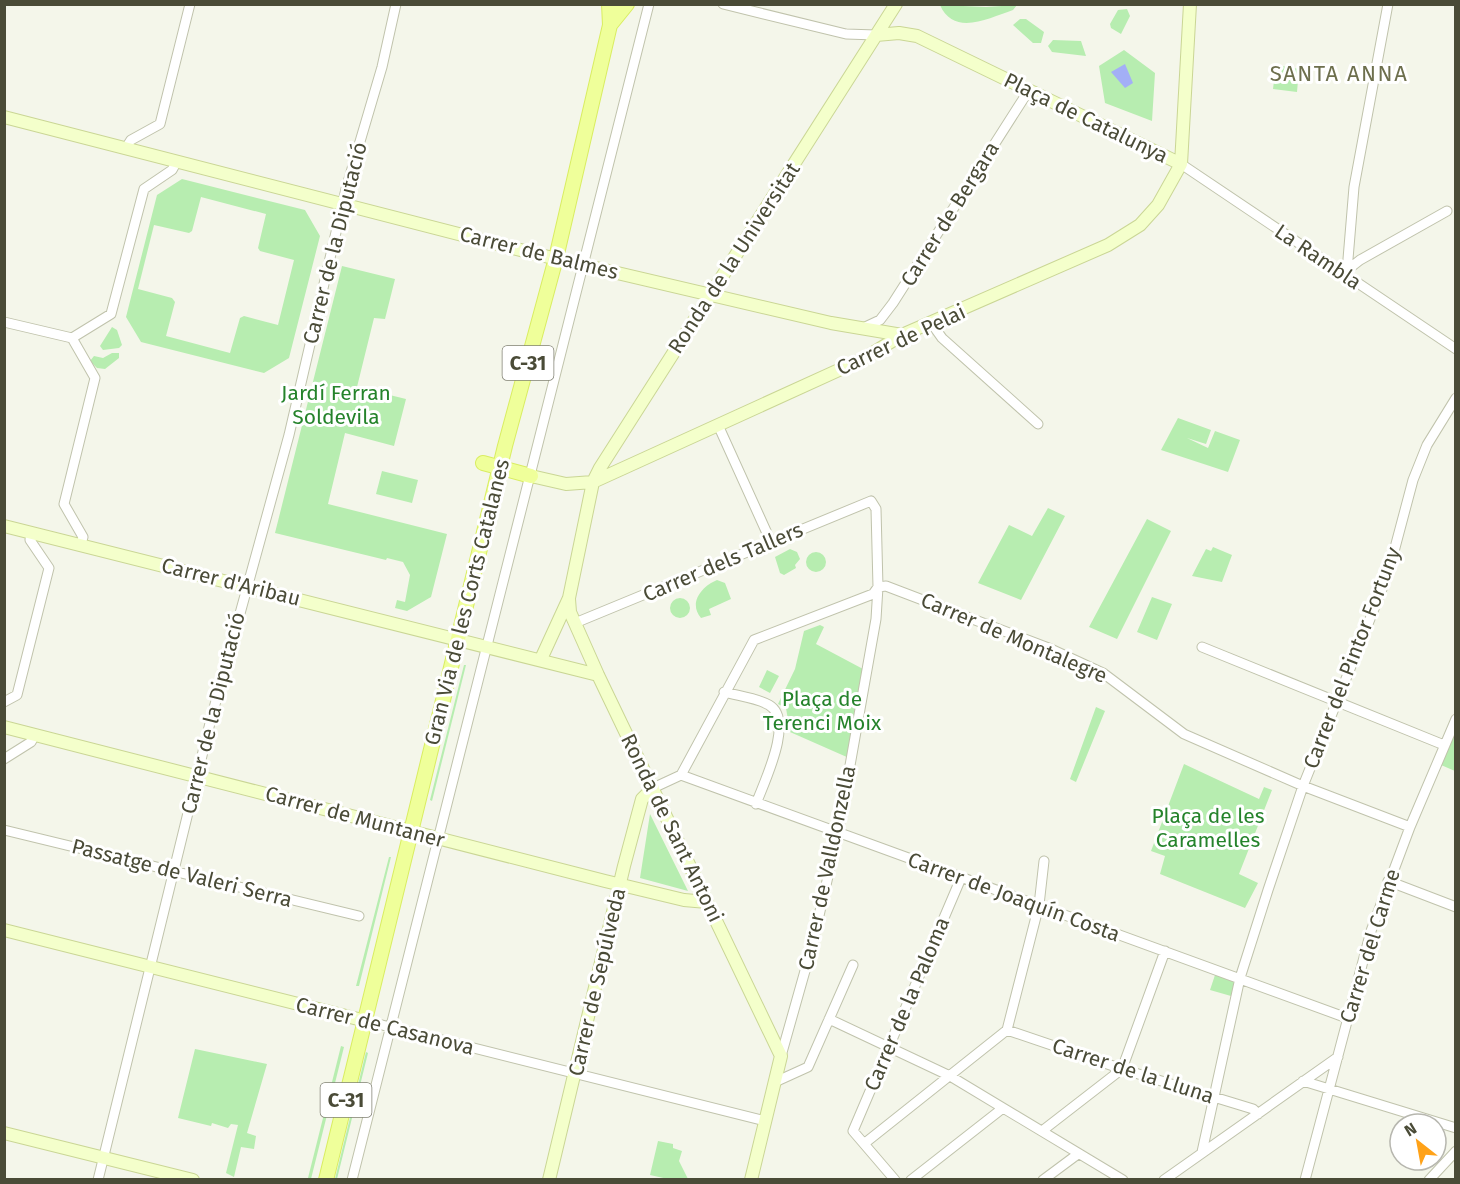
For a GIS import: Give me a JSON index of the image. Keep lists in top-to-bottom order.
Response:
{
  "streets": {
    "main road": [
      "Plaça de Catalunya",
      "Carrer de Balmes",
      "Ronda de la Universitat",
      "Carrer de Pelai",
      "C-31",
      "Carrer d'Aribau",
      "Gran Via de les Corts Catalanes",
      "Carrer de Muntaner",
      "Ronda de Sant Antoni",
      "Carrer de Sepúlveda",
      "Carrer de Casanova"
    ],
    "street": [
      "Carrer de Bergara",
      "Carrer de la Diputació",
      "La Rambla",
      "Carrer dels Tallers",
      "Carrer de Montalegre",
      "Carrer del Pintor Fortuny",
      "Carrer de Valldonzella",
      "Passatge de Valeri Serra",
      "Carrer de Joaquín Costa",
      "Carrer del Carme",
      "Carrer de la Paloma",
      "Carrer de la Lluna"
    ]
  },
  "crossings": [
    ["Plaça de Catalunya", "Carrer de Bergara"],
    ["Plaça de Catalunya", "La Rambla"],
    ["Plaça de Catalunya", "Ronda de la Universitat"],
    ["Plaça de Catalunya", "Carrer de Pelai"],
    ["Carrer de Bergara", "Carrer de Balmes"],
    ["Carrer de la Diputació", "Carrer de Balmes"],
    ["Carrer de la Diputació", "Carrer d'Aribau"],
    ["Carrer de la Diputació", "Carrer de Muntaner"],
    ["Carrer de la Diputació", "Passatge de Valeri Serra"],
    ["Carrer de la Diputació", "Carrer de Casanova"],
    ["Carrer de Balmes", "Ronda de la Universitat"],
    ["Carrer de Balmes", "Carrer de Pelai"],
    ["Carrer de Balmes", "Gran Via de les Corts Catalanes"],
    ["La Rambla", "Carrer de Pelai"],
    ["Ronda de la Universitat", "Carrer de Pelai"],
    ["Carrer dels Tallers", "Ronda de Sant Antoni"],
    ["Carrer dels Tallers", "Carrer de Valldonzella"],
    ["Carrer d'Aribau", "Gran Via de les Corts Catalanes"],
    ["Carrer d'Aribau", "Ronda de Sant Antoni"],
    ["Gran Via de les Corts Catalanes", "Carrer de Muntaner"],
    ["Gran Via de les Corts Catalanes", "Carrer de Casanova"],
    ["Carrer de Montalegre", "Carrer del Pintor Fortuny"],
    ["Carrer de Montalegre", "Carrer de Valldonzella"],
    ["Carrer de Montalegre", "Carrer del Carme"],
    ["Carrer del Pintor Fortuny", "Carrer de Joaquín Costa"],
    ["Carrer del Pintor Fortuny", "Carrer de la Lluna"],
    ["Carrer de Muntaner", "Ronda de Sant Antoni"],
    ["Carrer de Muntaner", "Carrer de Sepúlveda"],
    ["Ronda de Sant Antoni", "Carrer de Valldonzella"],
    ["Ronda de Sant Antoni", "Carrer de Sepúlveda"],
    ["Carrer de Valldonzella", "Carrer de Joaquín Costa"],
    ["Carrer de Joaquín Costa", "Carrer del Carme"],
    ["Carrer de Joaquín Costa", "Carrer de la Paloma"],
    ["Carrer de Sepúlveda", "Carrer de Casanova"]
  ],
  "districts": ["SANTA ANNA"],
  "parks": ["Jardí Ferran Soldevila", "Plaça de Terenci Moix", "Plaça de les Caramelles"],
  "north": "top left"
}
